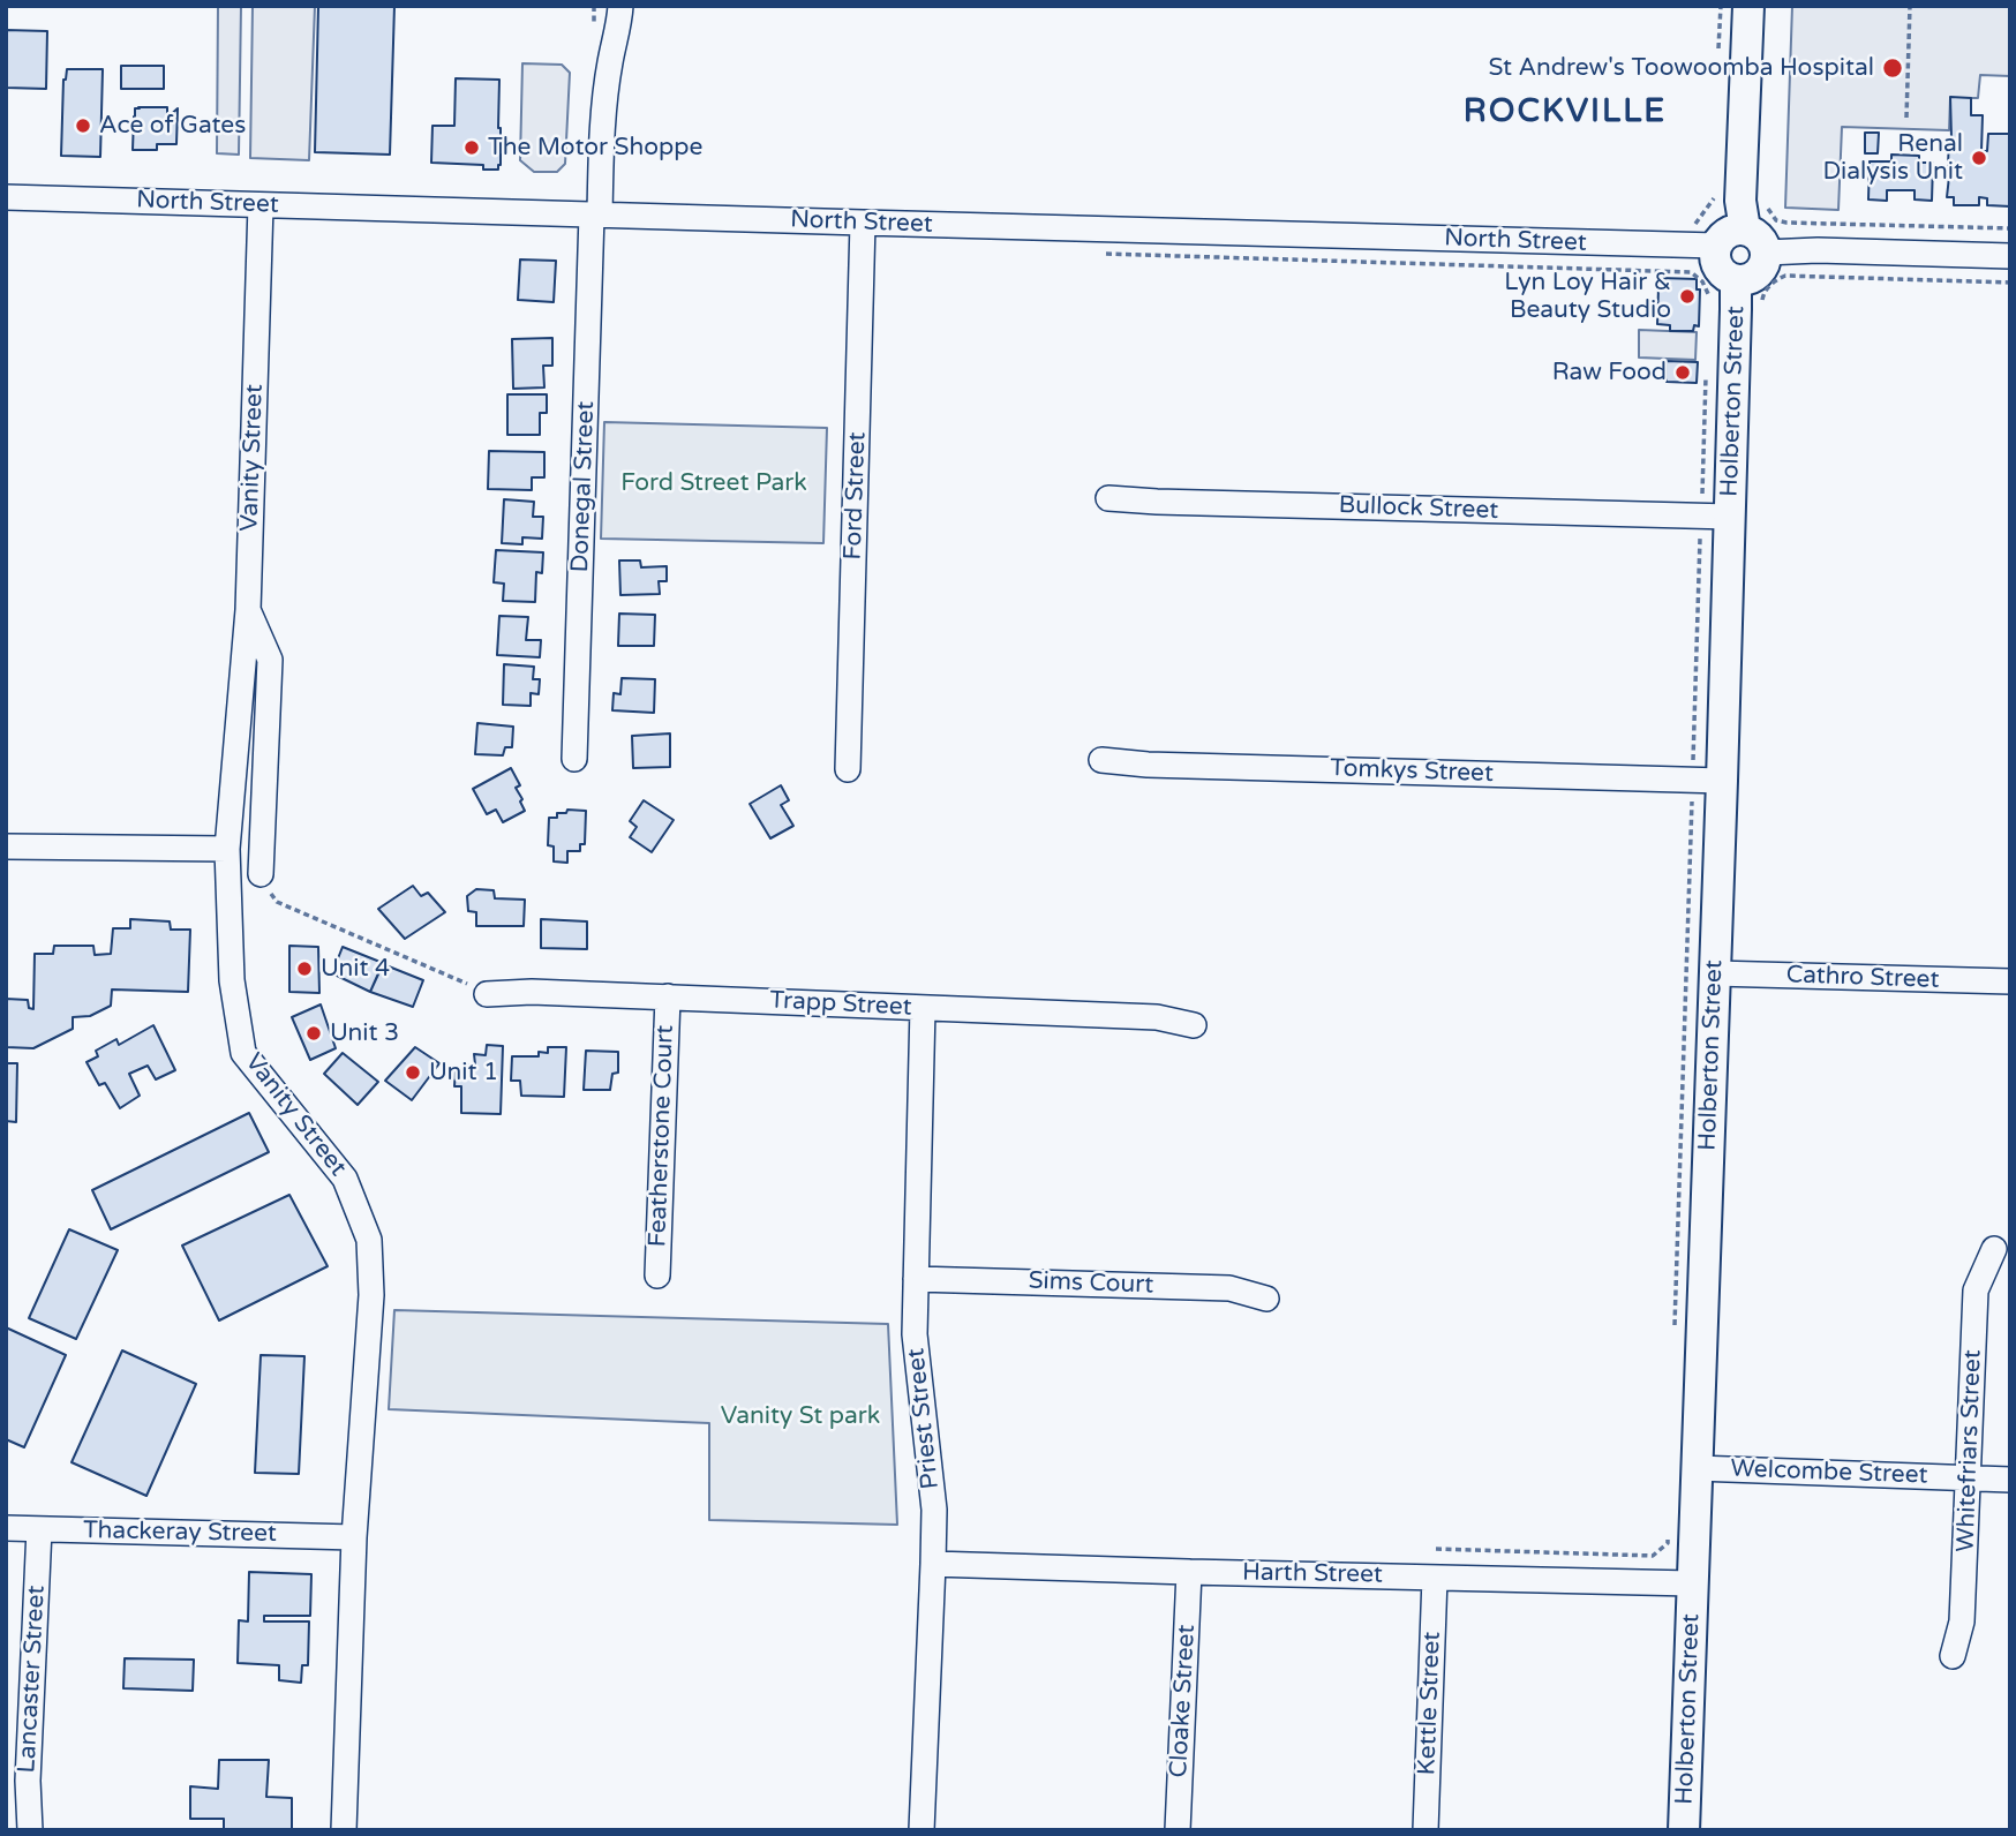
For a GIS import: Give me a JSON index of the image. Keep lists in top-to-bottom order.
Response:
{
  "streets": {
    "main road": ["Holberton Street"],
    "street": [
      "North Street",
      "Vanity Street",
      "Donegal Street",
      "Ford Street",
      "Bullock Street",
      "Tomkys Street",
      "Cathro Street",
      "Trapp Street",
      "Featherstone Court",
      "Sims Court",
      "Priest Street",
      "Whitefriars Street",
      "Welcombe Street",
      "Thackeray Street",
      "Harth Street",
      "Lancaster Street",
      "Cloake Street",
      "Kettle Street"
    ]
  },
  "crossings": [
    ["North Street", "Holberton Street"],
    ["North Street", "Vanity Street"],
    ["North Street", "Donegal Street"],
    ["North Street", "Ford Street"],
    ["Holberton Street", "Bullock Street"],
    ["Holberton Street", "Tomkys Street"],
    ["Holberton Street", "Cathro Street"],
    ["Holberton Street", "Welcombe Street"],
    ["Holberton Street", "Harth Street"],
    ["Vanity Street", "Thackeray Street"],
    ["Trapp Street", "Featherstone Court"],
    ["Trapp Street", "Priest Street"],
    ["Sims Court", "Priest Street"],
    ["Priest Street", "Harth Street"],
    ["Whitefriars Street", "Welcombe Street"],
    ["Thackeray Street", "Lancaster Street"],
    ["Harth Street", "Cloake Street"],
    ["Harth Street", "Kettle Street"]
  ],
  "districts": ["ROCKVILLE"],
  "parks": ["Ford Street Park", "Vanity St park"],
  "places": [
    "St Andrew's Toowoomba Hospital",
    "Ace of Gates",
    "The Motor Shoppe",
    "Renal Dialysis Unit",
    "Lyn Loy Hair & Beauty Studio",
    "Raw Food",
    "Unit 4",
    "Unit 3",
    "Unit 1"
  ]
}
